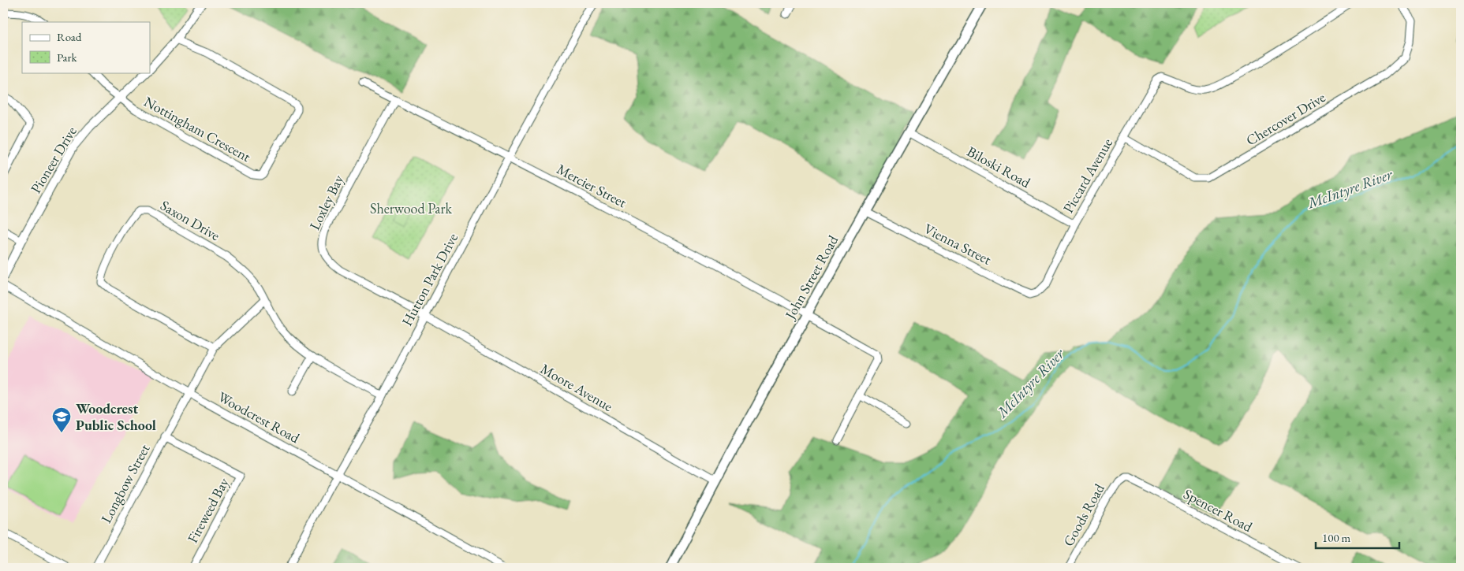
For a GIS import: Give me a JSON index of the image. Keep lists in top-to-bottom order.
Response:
{
  "streets": {
    "main road": ["John Street Road"],
    "street": [
      "Chercover Drive",
      "Nottingham Crescent",
      "Pioneer Drive",
      "Biloski Road",
      "Piccard Avenue",
      "Mercier Street",
      "Loxley Bay",
      "Saxon Drive",
      "Vienna Street",
      "Hutton Park Drive",
      "Moore Avenue",
      "Woodcrest Road",
      "Longbow Street",
      "Fireweed Bay",
      "Spencer Road",
      "Goods Road"
    ]
  },
  "crossings": [
    ["Chercover Drive", "Piccard Avenue"],
    ["Nottingham Crescent", "Pioneer Drive"],
    ["Biloski Road", "Piccard Avenue"],
    ["Biloski Road", "John Street Road"],
    ["Piccard Avenue", "Vienna Street"],
    ["Mercier Street", "Loxley Bay"],
    ["Mercier Street", "John Street Road"],
    ["Mercier Street", "Hutton Park Drive"],
    ["Loxley Bay", "Hutton Park Drive"],
    ["Loxley Bay", "Moore Avenue"],
    ["Saxon Drive", "Hutton Park Drive"],
    ["Saxon Drive", "Longbow Street"],
    ["Vienna Street", "John Street Road"],
    ["John Street Road", "Moore Avenue"],
    ["Hutton Park Drive", "Moore Avenue"],
    ["Hutton Park Drive", "Woodcrest Road"],
    ["Woodcrest Road", "Longbow Street"],
    ["Longbow Street", "Fireweed Bay"],
    ["Spencer Road", "Goods Road"]
  ],
  "water": ["McIntyre River"],
  "parks": ["Sherwood Park"],
  "places": {
    "school or university": ["Woodcrest Public School"]
  },
  "legend": ["Road", "Park"],
  "scale_bar": "100 m"
}
